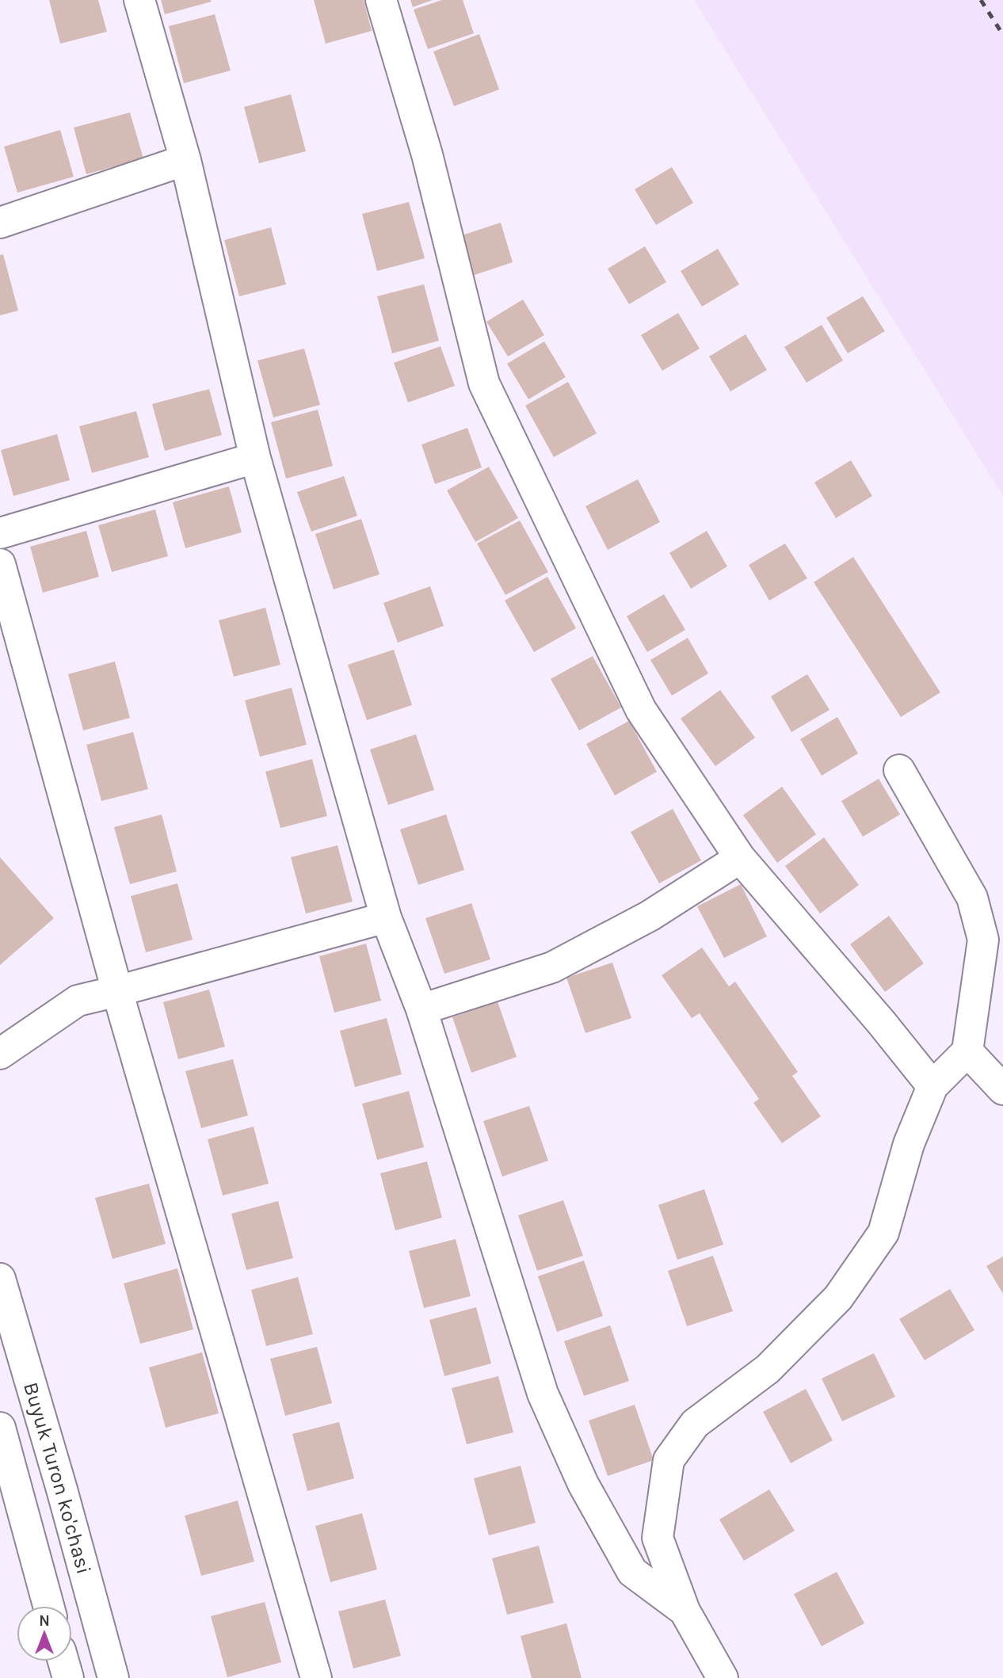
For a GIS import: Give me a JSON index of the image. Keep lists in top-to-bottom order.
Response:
{
  "streets": {
    "street": ["Buyuk Turon ko'chasi"]
  },
  "north": "top"
}
